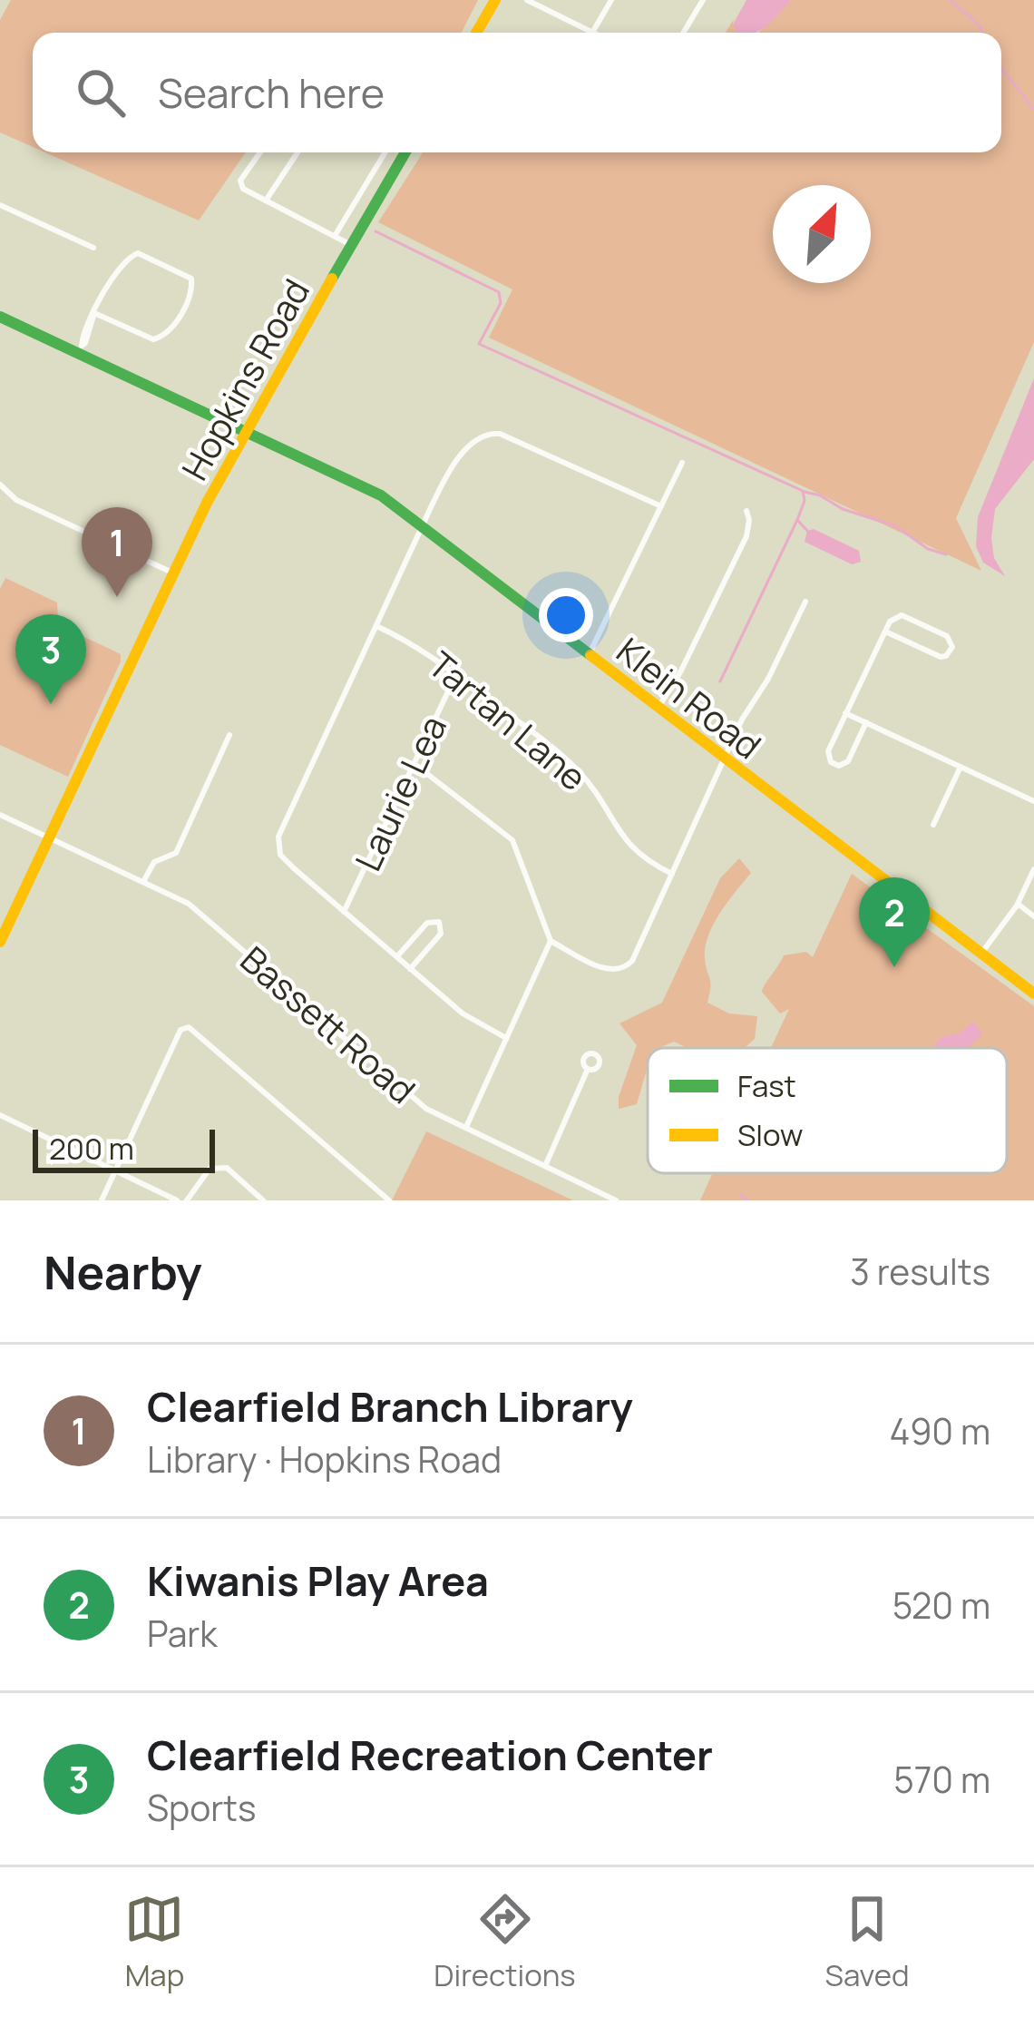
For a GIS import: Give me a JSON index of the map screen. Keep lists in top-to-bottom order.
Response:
{
  "streets": {
    "street": [
      "Hopkins Road",
      "Klein Road",
      "Tartan Lane",
      "Laurie Lea",
      "Bassett Road"
    ]
  },
  "crossings": [
    ["Hopkins Road", "Klein Road"],
    ["Hopkins Road", "Bassett Road"],
    ["Tartan Lane", "Laurie Lea"]
  ],
  "legend": ["Fast", "Slow"],
  "scale_bar": "200 m",
  "north": "top right",
  "page": {
    "search": "Search here",
    "pins": ["1", "3", "2"],
    "scale": "200 m",
    "heading": ["Nearby", "3 results"],
    "list": [
      {
        "mark": "1",
        "name": "Clearfield Branch Library",
        "note": "Library · Hopkins Road",
        "value": "490 m"
      },
      {
        "mark": "2",
        "name": "Kiwanis Play Area",
        "note": "Park",
        "value": "520 m"
      },
      {
        "mark": "3",
        "name": "Clearfield Recreation Center",
        "note": "Sports",
        "value": "570 m"
      }
    ],
    "nav": ["Map", "Directions", "Saved"]
  }
}
